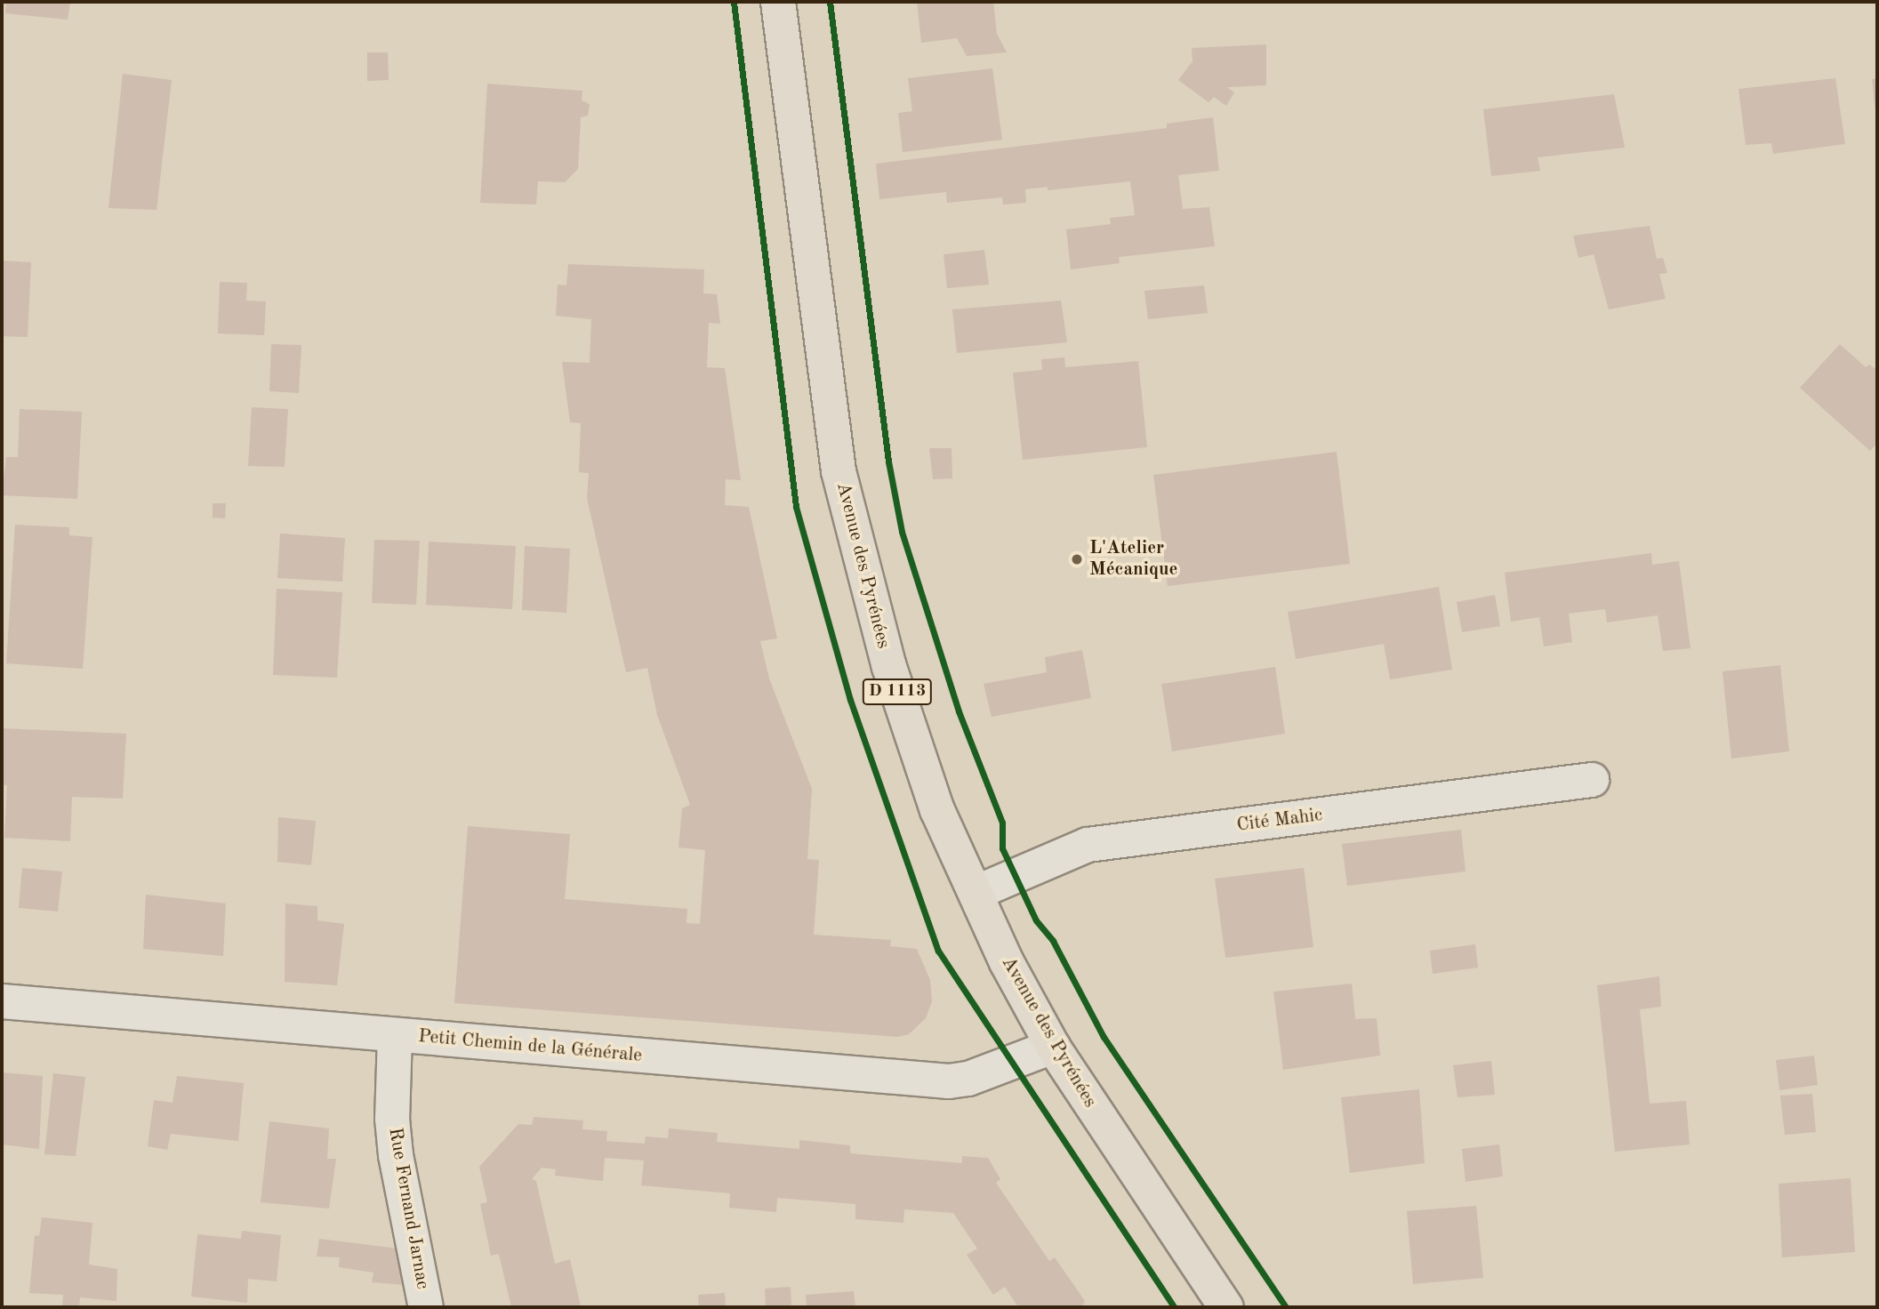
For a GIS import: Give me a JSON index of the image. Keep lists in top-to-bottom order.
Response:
{
  "streets": {
    "main road": ["Avenue des Pyrénées", "D 1113"],
    "street": ["Cité Mahic", "Petit Chemin de la Générale", "Rue Fernand Jarnac"]
  },
  "crossings": [
    ["Avenue des Pyrénées", "Cité Mahic"],
    ["Avenue des Pyrénées", "Petit Chemin de la Générale"],
    ["Petit Chemin de la Générale", "Rue Fernand Jarnac"]
  ],
  "places": ["L'Atelier Mécanique"]
}
